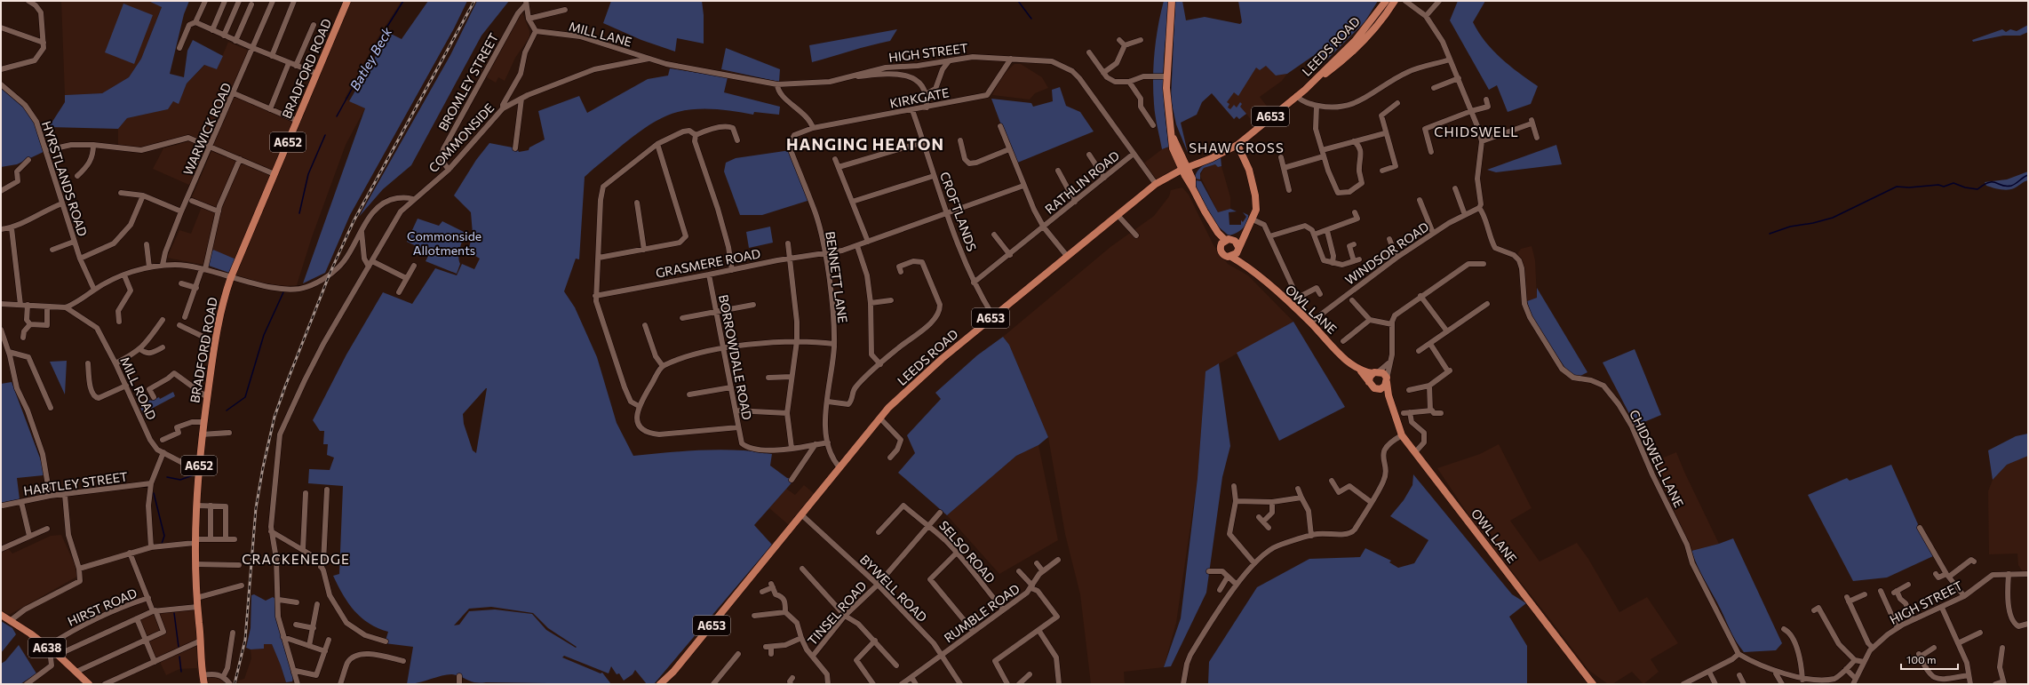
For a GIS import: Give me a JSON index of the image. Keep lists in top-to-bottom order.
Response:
{
  "streets": {
    "main road": [
      "LEEDS ROAD",
      "BRADFORD ROAD",
      "A653",
      "A652",
      "OWL LANE",
      "A638"
    ],
    "street": [
      "MILL LANE",
      "HIGH STREET",
      "BROMLEY STREET",
      "KIRKGATE",
      "WARWICK ROAD",
      "COMMONSIDE",
      "HYRSTLANDS ROAD",
      "RATHLIN ROAD",
      "CROFTLANDS",
      "WINDSOR ROAD",
      "GRASMERE ROAD",
      "BENNETT LANE",
      "BORROWDALE ROAD",
      "MILL ROAD",
      "CHIDSWELL LANE",
      "HARTLEY STREET",
      "SELSO ROAD",
      "BYWELL ROAD",
      "HIRST ROAD",
      "TINSEL ROAD",
      "RUMBLE ROAD"
    ]
  },
  "crossings": [
    ["MILL LANE", "HIGH STREET"],
    ["MILL LANE", "COMMONSIDE"],
    ["LEEDS ROAD", "HIGH STREET"],
    ["LEEDS ROAD", "CROFTLANDS"],
    ["LEEDS ROAD", "BENNETT LANE"],
    ["LEEDS ROAD", "BYWELL ROAD"],
    ["HIGH STREET", "KIRKGATE"],
    ["HIGH STREET", "COMMONSIDE"],
    ["HIGH STREET", "RATHLIN ROAD"],
    ["BRADFORD ROAD", "MILL ROAD"],
    ["BROMLEY STREET", "COMMONSIDE"],
    ["KIRKGATE", "CROFTLANDS"],
    ["KIRKGATE", "BENNETT LANE"],
    ["RATHLIN ROAD", "CROFTLANDS"],
    ["CROFTLANDS", "GRASMERE ROAD"],
    ["WINDSOR ROAD", "OWL LANE"],
    ["WINDSOR ROAD", "CHIDSWELL LANE"],
    ["GRASMERE ROAD", "BENNETT LANE"],
    ["GRASMERE ROAD", "BORROWDALE ROAD"],
    ["SELSO ROAD", "TINSEL ROAD"],
    ["SELSO ROAD", "RUMBLE ROAD"],
    ["BYWELL ROAD", "TINSEL ROAD"],
    ["BYWELL ROAD", "RUMBLE ROAD"],
    ["HIRST ROAD", "A638"]
  ],
  "districts": [
    "CHIDSWELL",
    "HANGING HEATON",
    "SHAW CROSS",
    "CRACKENEDGE"
  ],
  "water": ["Batley Beck"],
  "parks": ["Commonside Allotments"],
  "scale_bar": "100 m"
}
